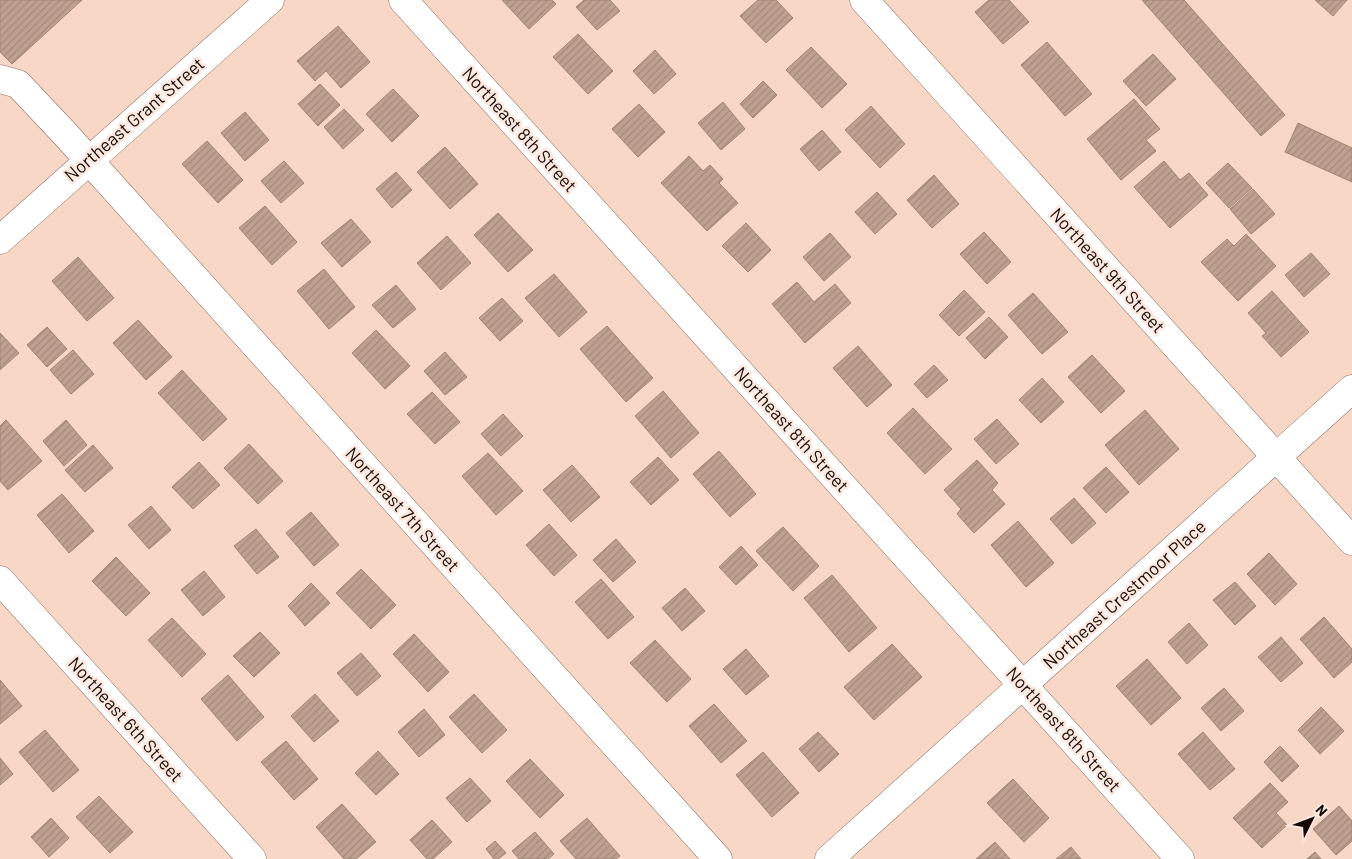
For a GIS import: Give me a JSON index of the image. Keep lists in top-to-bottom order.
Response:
{
  "streets": {
    "street": [
      "Northeast Grant Street",
      "Northeast 8th Street",
      "Northeast 9th Street",
      "Northeast 7th Street",
      "Northeast Crestmoor Place",
      "Northeast 6th Street"
    ]
  },
  "crossings": [
    ["Northeast Grant Street", "Northeast 7th Street"],
    ["Northeast 8th Street", "Northeast Crestmoor Place"],
    ["Northeast 9th Street", "Northeast Crestmoor Place"]
  ],
  "north": "top right"
}
